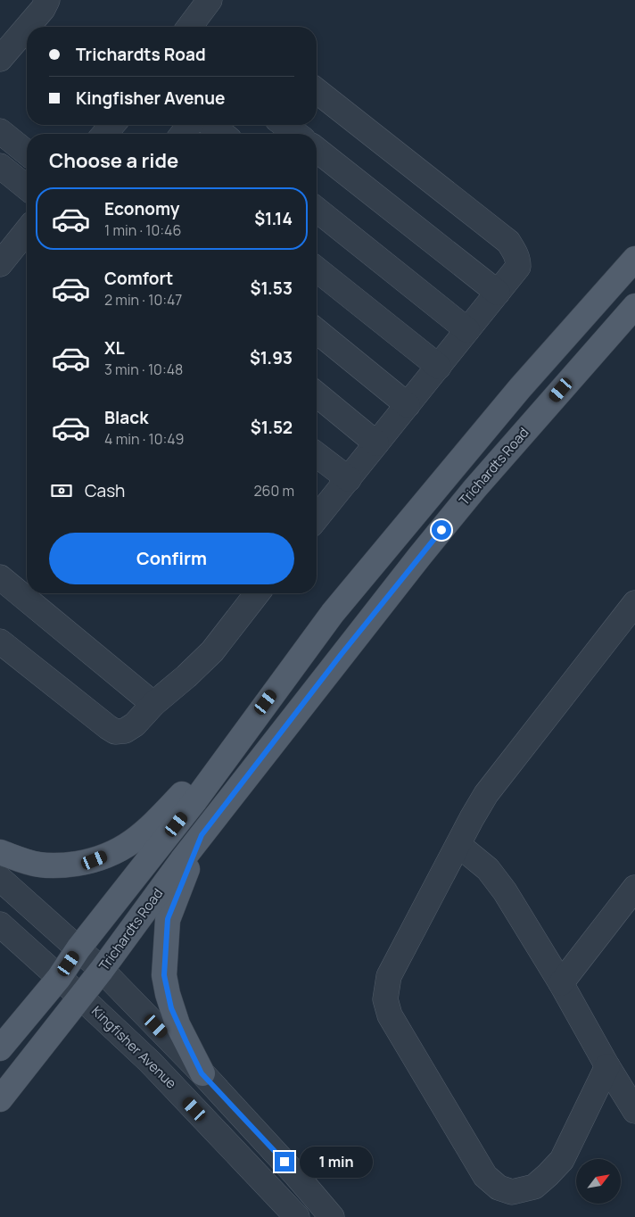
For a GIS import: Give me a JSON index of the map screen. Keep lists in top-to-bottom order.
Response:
{
  "streets": {
    "main road": ["Trichardts Road"],
    "street": ["Kingfisher Avenue"]
  },
  "crossings": [
    ["Trichardts Road", "Kingfisher Avenue"]
  ],
  "north": "top right",
  "page": {
    "banner": ["Trichardts Road", "Kingfisher Avenue"],
    "heading": "Choose a ride",
    "list": [
      {
        "name": "Economy",
        "note": "1 min · 10:46",
        "value": "$1.14"
      },
      {
        "name": "Comfort",
        "note": "2 min · 10:47",
        "value": "$1.53"
      },
      {
        "name": "XL",
        "note": "3 min · 10:48",
        "value": "$1.93"
      },
      {
        "name": "Black",
        "note": "4 min · 10:49",
        "value": "$1.52"
      }
    ],
    "pay": ["Cash", "260 m"],
    "buttons": "Confirm",
    "bubble": "1 min"
  }
}
